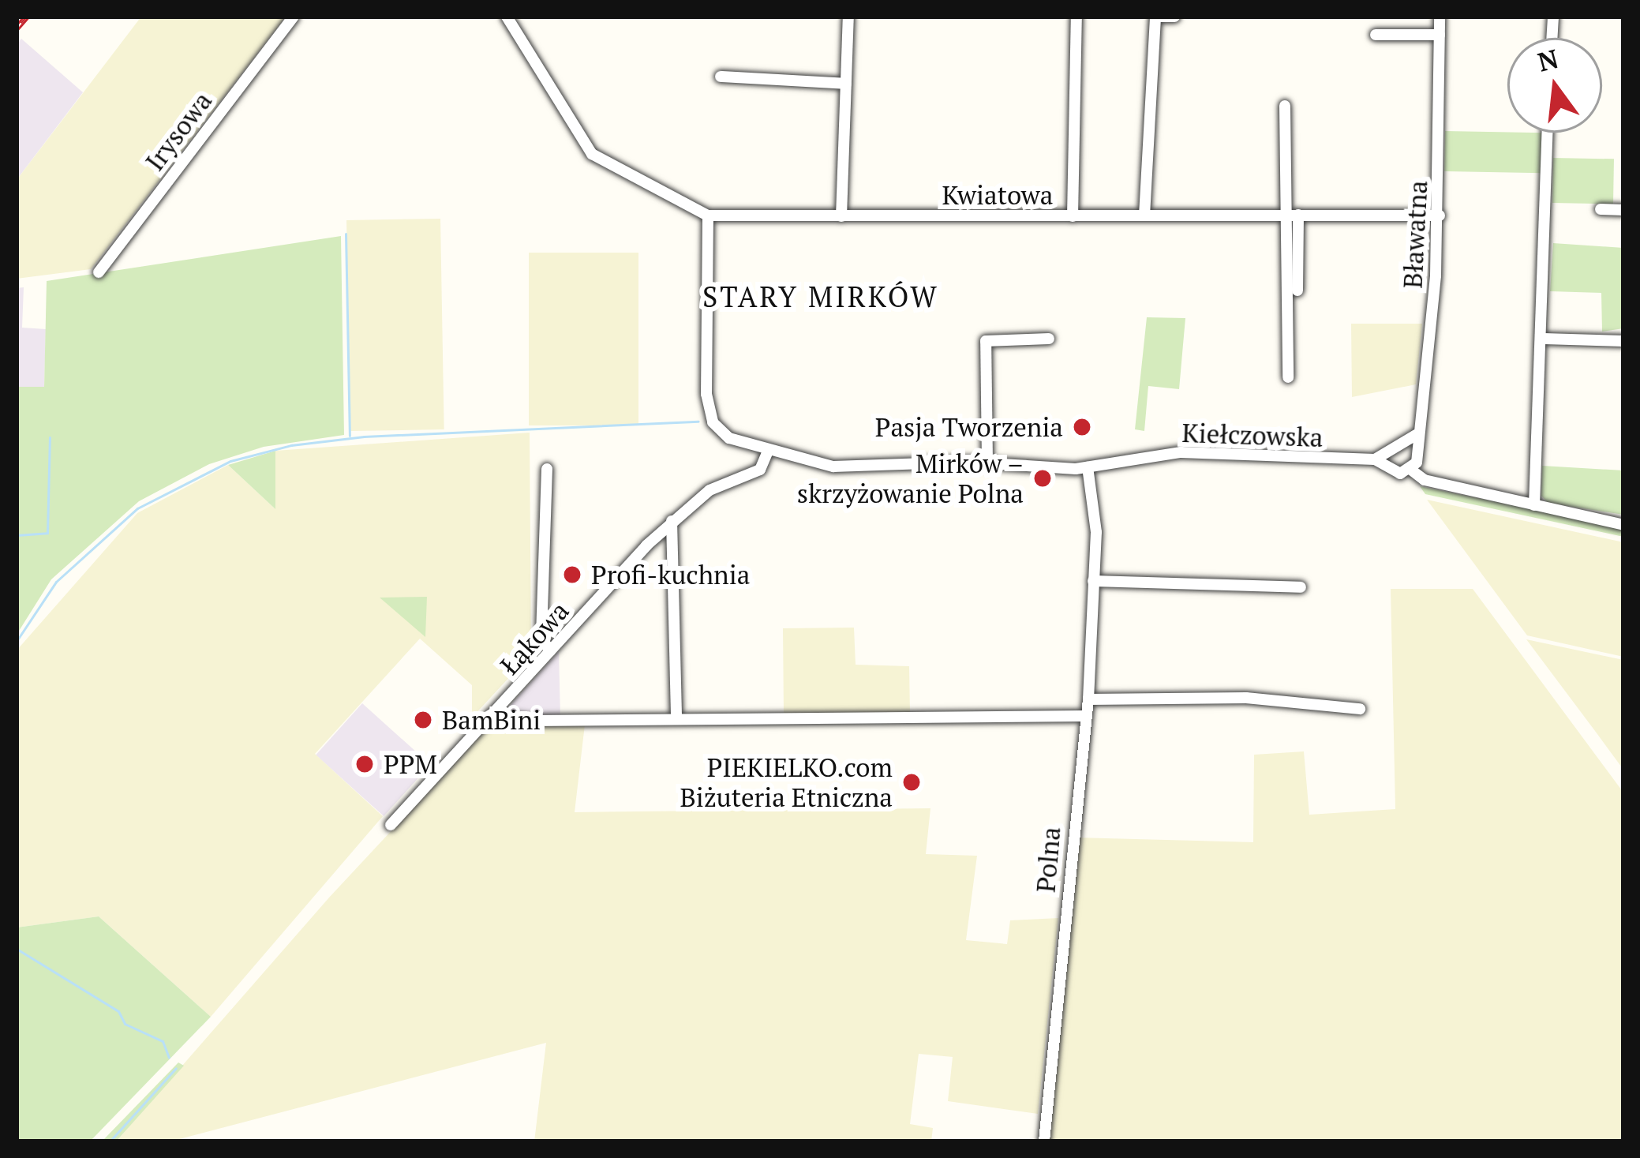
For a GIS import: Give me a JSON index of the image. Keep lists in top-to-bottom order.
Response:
{
  "streets": {
    "street": [
      "Irysowa",
      "Kwiatowa",
      "Bławatna",
      "Kiełczowska",
      "Łąkowa",
      "Polna"
    ]
  },
  "crossings": [
    ["Kwiatowa", "Bławatna"],
    ["Kwiatowa", "Kiełczowska"],
    ["Bławatna", "Kiełczowska"],
    ["Kiełczowska", "Łąkowa"],
    ["Kiełczowska", "Polna"]
  ],
  "districts": ["STARY MIRKÓW"],
  "places": [
    "Pasja Tworzenia",
    "Mirków – skrzyżowanie Polna",
    "Profi-kuchnia",
    "BamBini",
    "PPM",
    "PIEKIELKO.com Biżuteria Etniczna"
  ],
  "north": "top"
}
